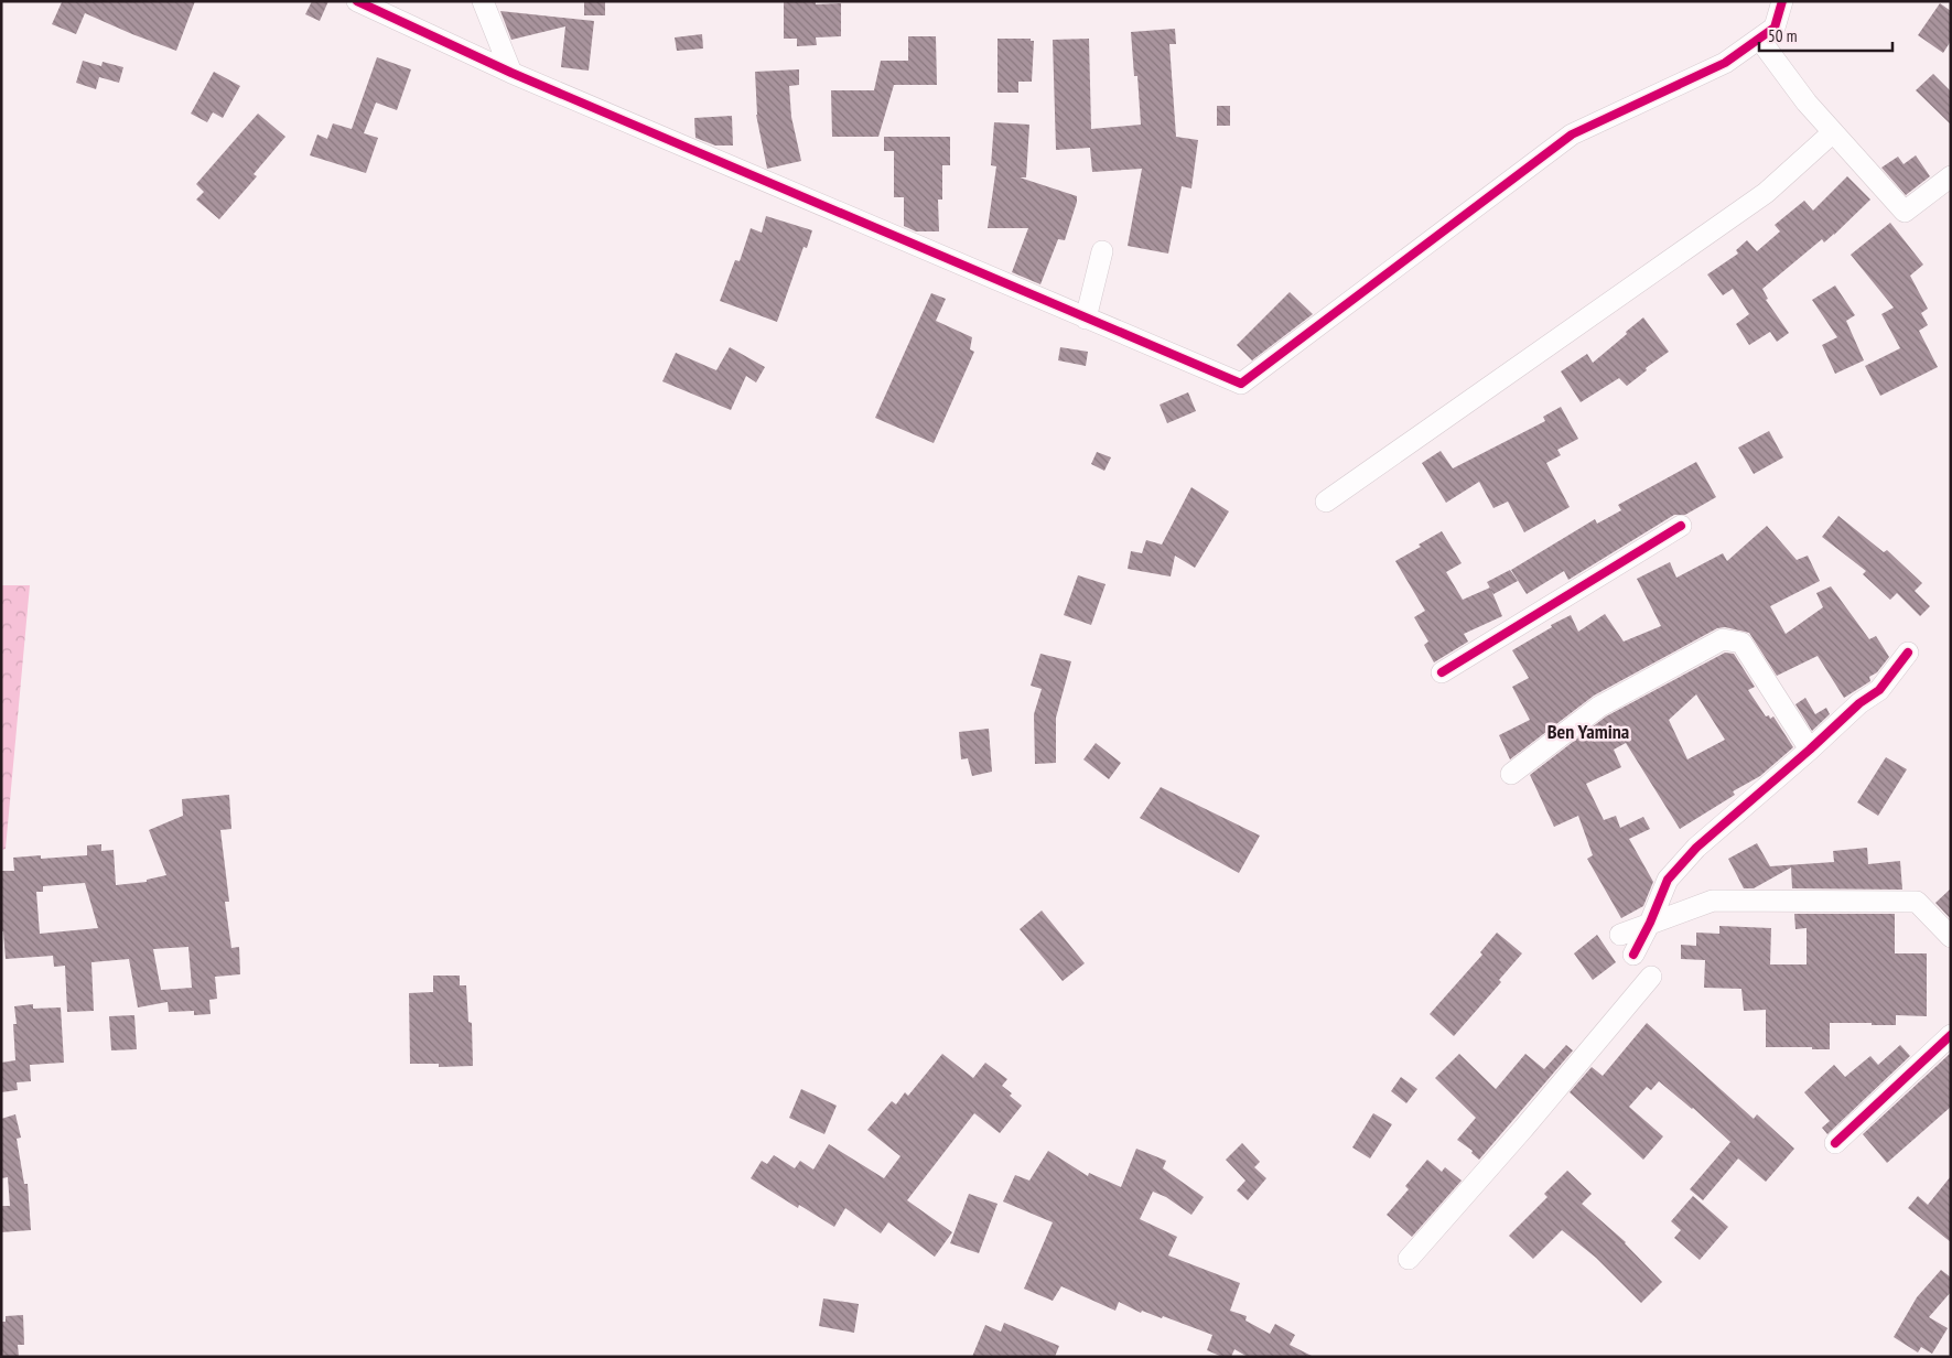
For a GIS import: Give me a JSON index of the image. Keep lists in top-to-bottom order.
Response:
{
  "districts": ["Ben Yamina"],
  "scale_bar": "50 m"
}
